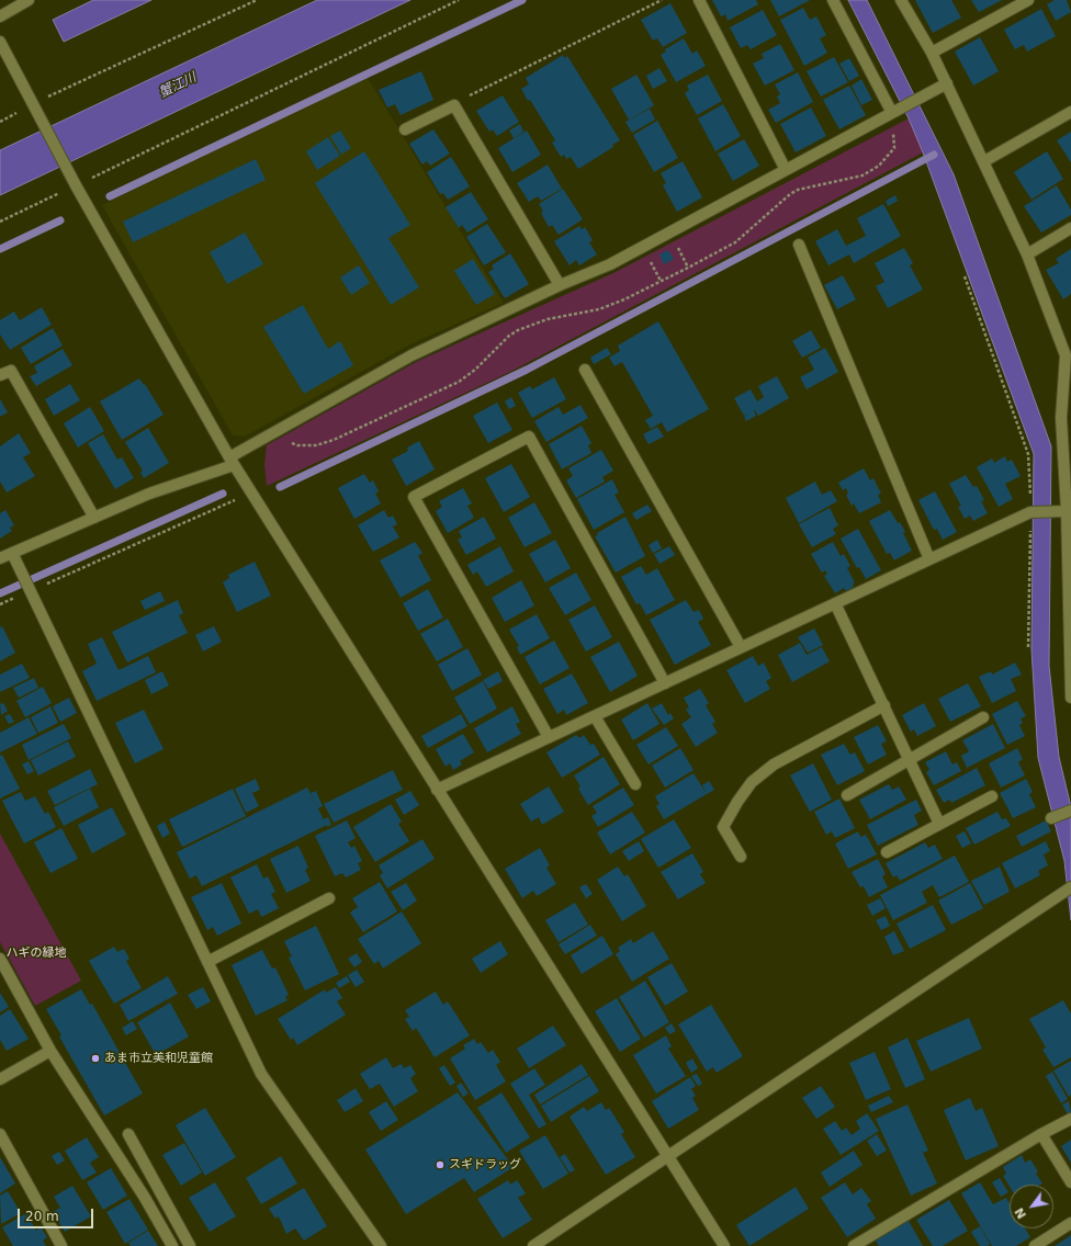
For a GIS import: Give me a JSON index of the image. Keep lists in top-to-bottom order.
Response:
{
  "water": ["蟹江川"],
  "parks": ["ハギの緑地"],
  "places": ["あま市立美和児童館", "スギドラッグ"],
  "scale_bar": "20 m",
  "north": "bottom left"
}
